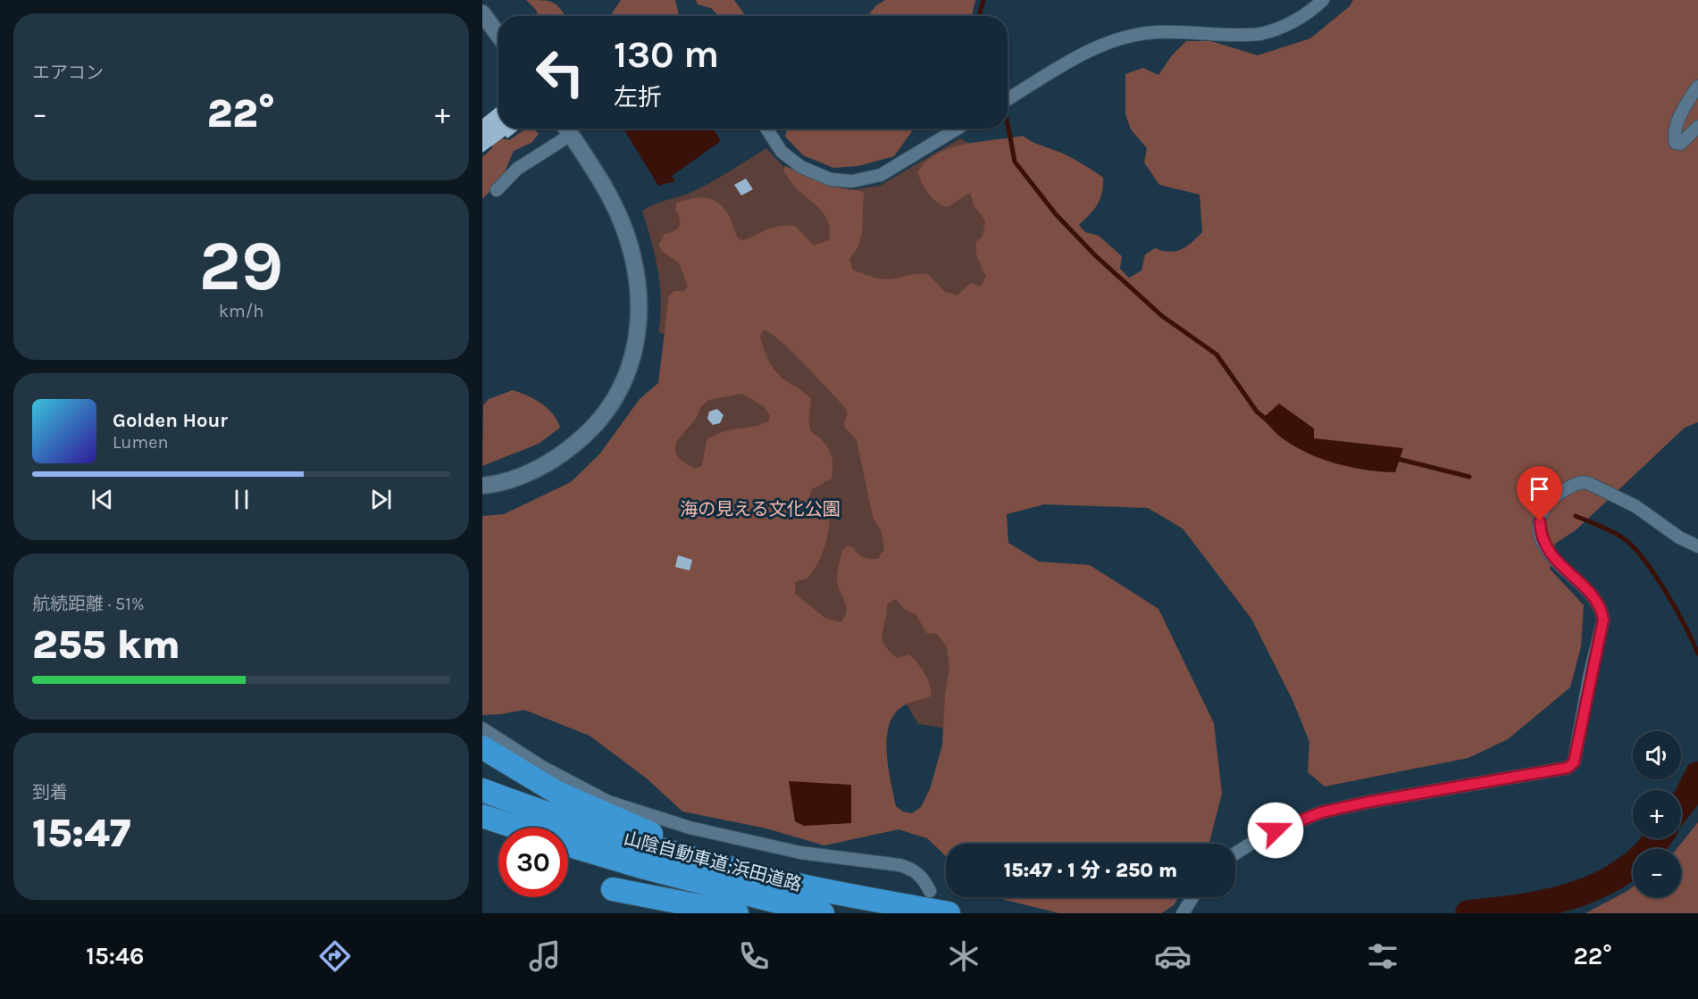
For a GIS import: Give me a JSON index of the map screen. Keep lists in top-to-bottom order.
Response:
{
  "streets": {
    "highway": ["山陰自動車道;浜田道路"]
  },
  "parks": ["海の見える文化公園"],
  "page": {
    "tile": [
      "エアコン",
      ["29", "km/h"],
      ["航続距離 · 51%", "255 km"],
      ["到着", "15:47"]
    ],
    "turn": ["130 m", "左折"],
    "heat": ["−", "22°", "+"],
    "song": ["Golden Hour", "Lumen"],
    "map_buttons": ["+", "−"],
    "limit": "30",
    "trip": "15:47 · 1 分 · 250 m",
    "tabs": ["15:46", "22°"]
  }
}
